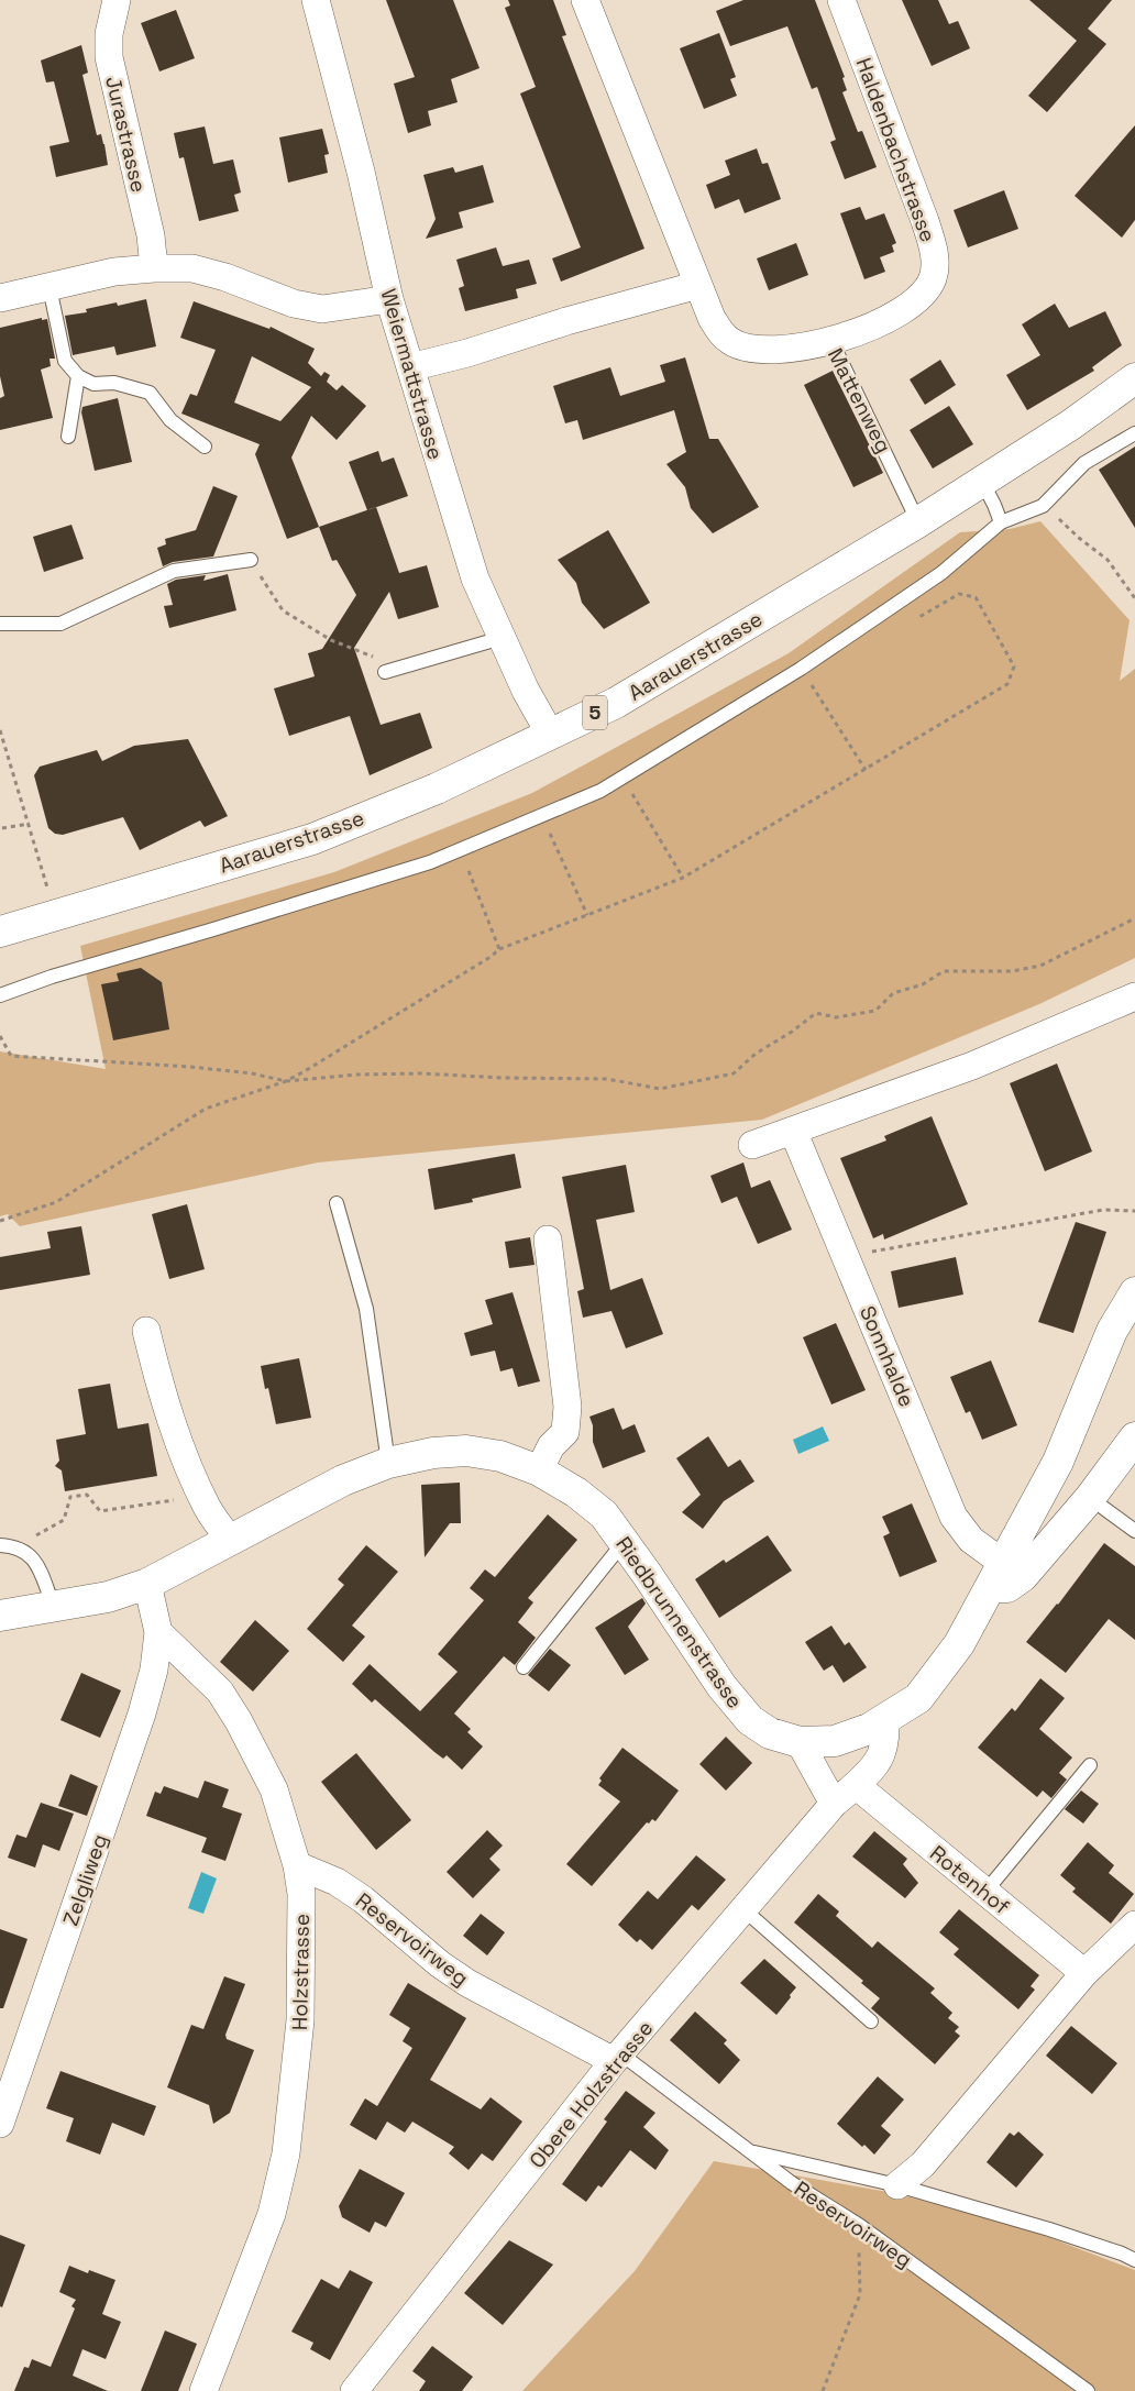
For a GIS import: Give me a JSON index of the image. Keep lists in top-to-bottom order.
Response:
{
  "streets": {
    "street": [
      "Jurastrasse",
      "Haldenbachstrasse",
      "Weiermattstrasse",
      "Mattenweg",
      "Aarauerstrasse",
      "5",
      "Sonnhalde",
      "Riedbrunnenstrasse",
      "Zelgliweg",
      "Rotenhof",
      "Reservoirweg",
      "Holzstrasse",
      "Obere Holzstrasse"
    ]
  },
  "crossings": [
    ["Haldenbachstrasse", "Mattenweg"],
    ["Weiermattstrasse", "Aarauerstrasse"],
    ["Mattenweg", "Aarauerstrasse"],
    ["Sonnhalde", "Riedbrunnenstrasse"],
    ["Riedbrunnenstrasse", "Obere Holzstrasse"],
    ["Zelgliweg", "Holzstrasse"],
    ["Rotenhof", "Obere Holzstrasse"],
    ["Reservoirweg", "Holzstrasse"],
    ["Reservoirweg", "Obere Holzstrasse"]
  ]
}
